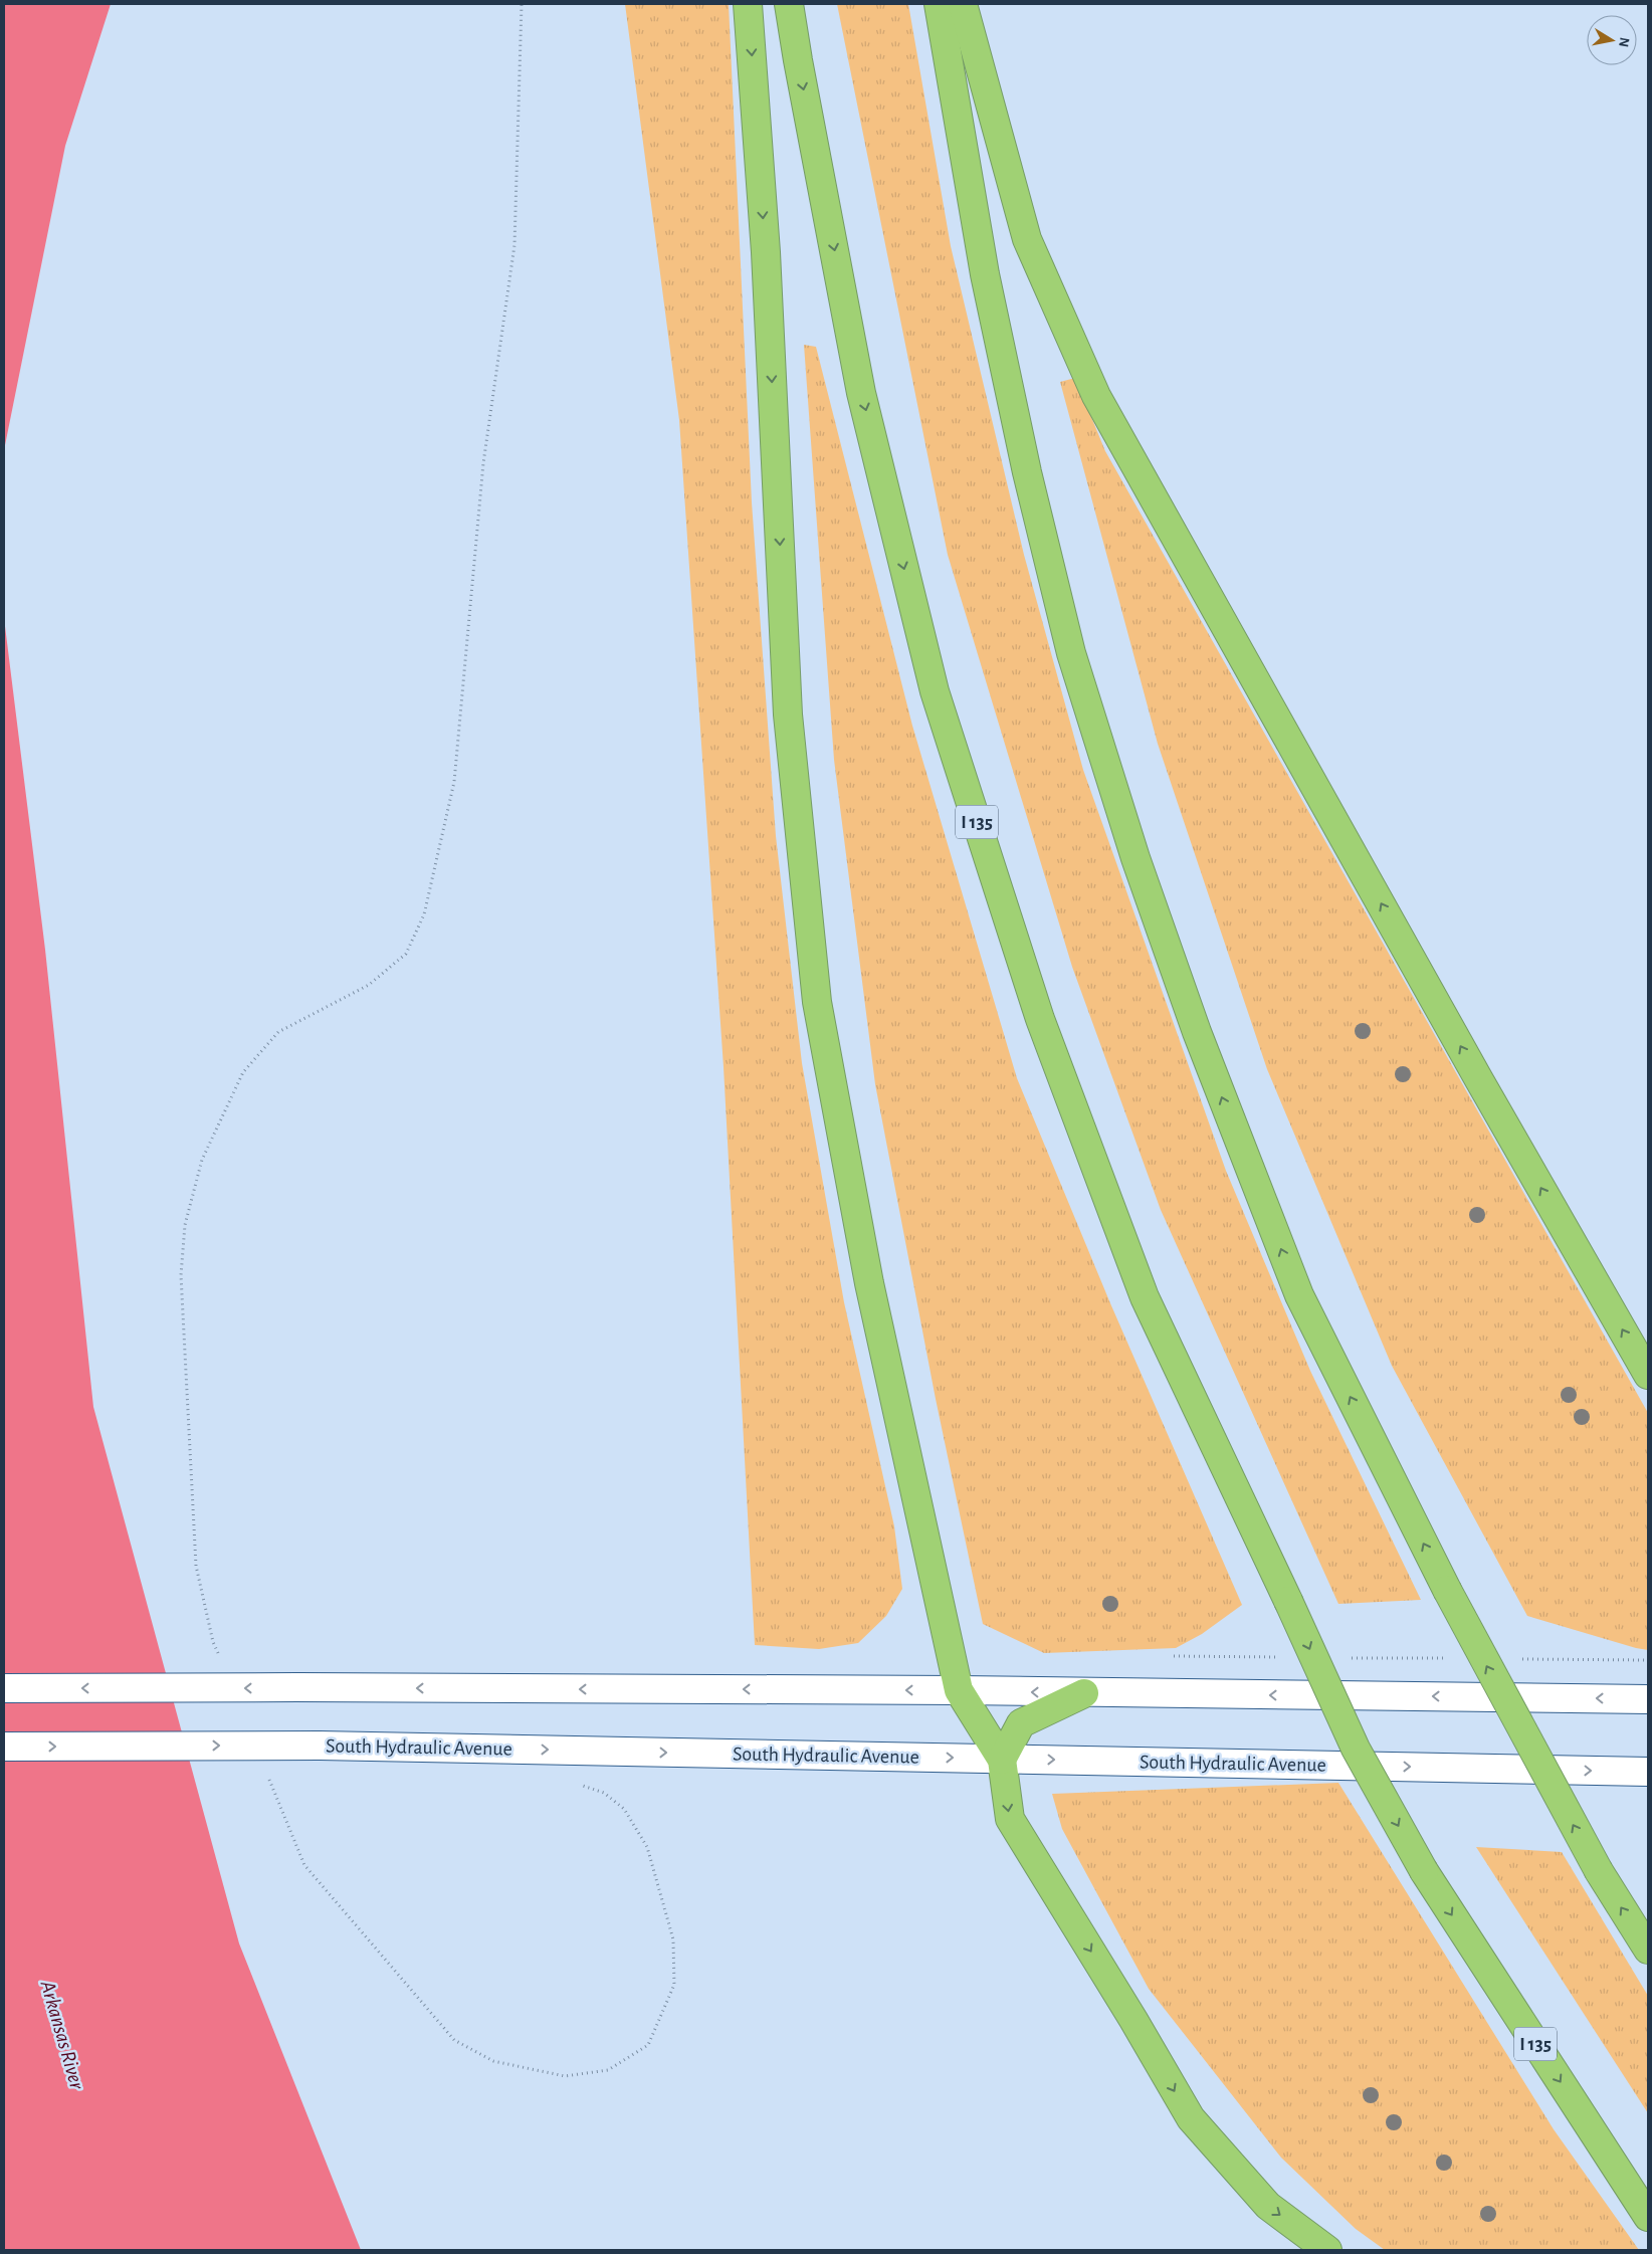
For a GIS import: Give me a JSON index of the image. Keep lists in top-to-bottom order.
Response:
{
  "streets": {
    "highway": ["I 135"],
    "street": ["South Hydraulic Avenue"]
  },
  "water": ["Arkansas River"],
  "north": "right"
}
